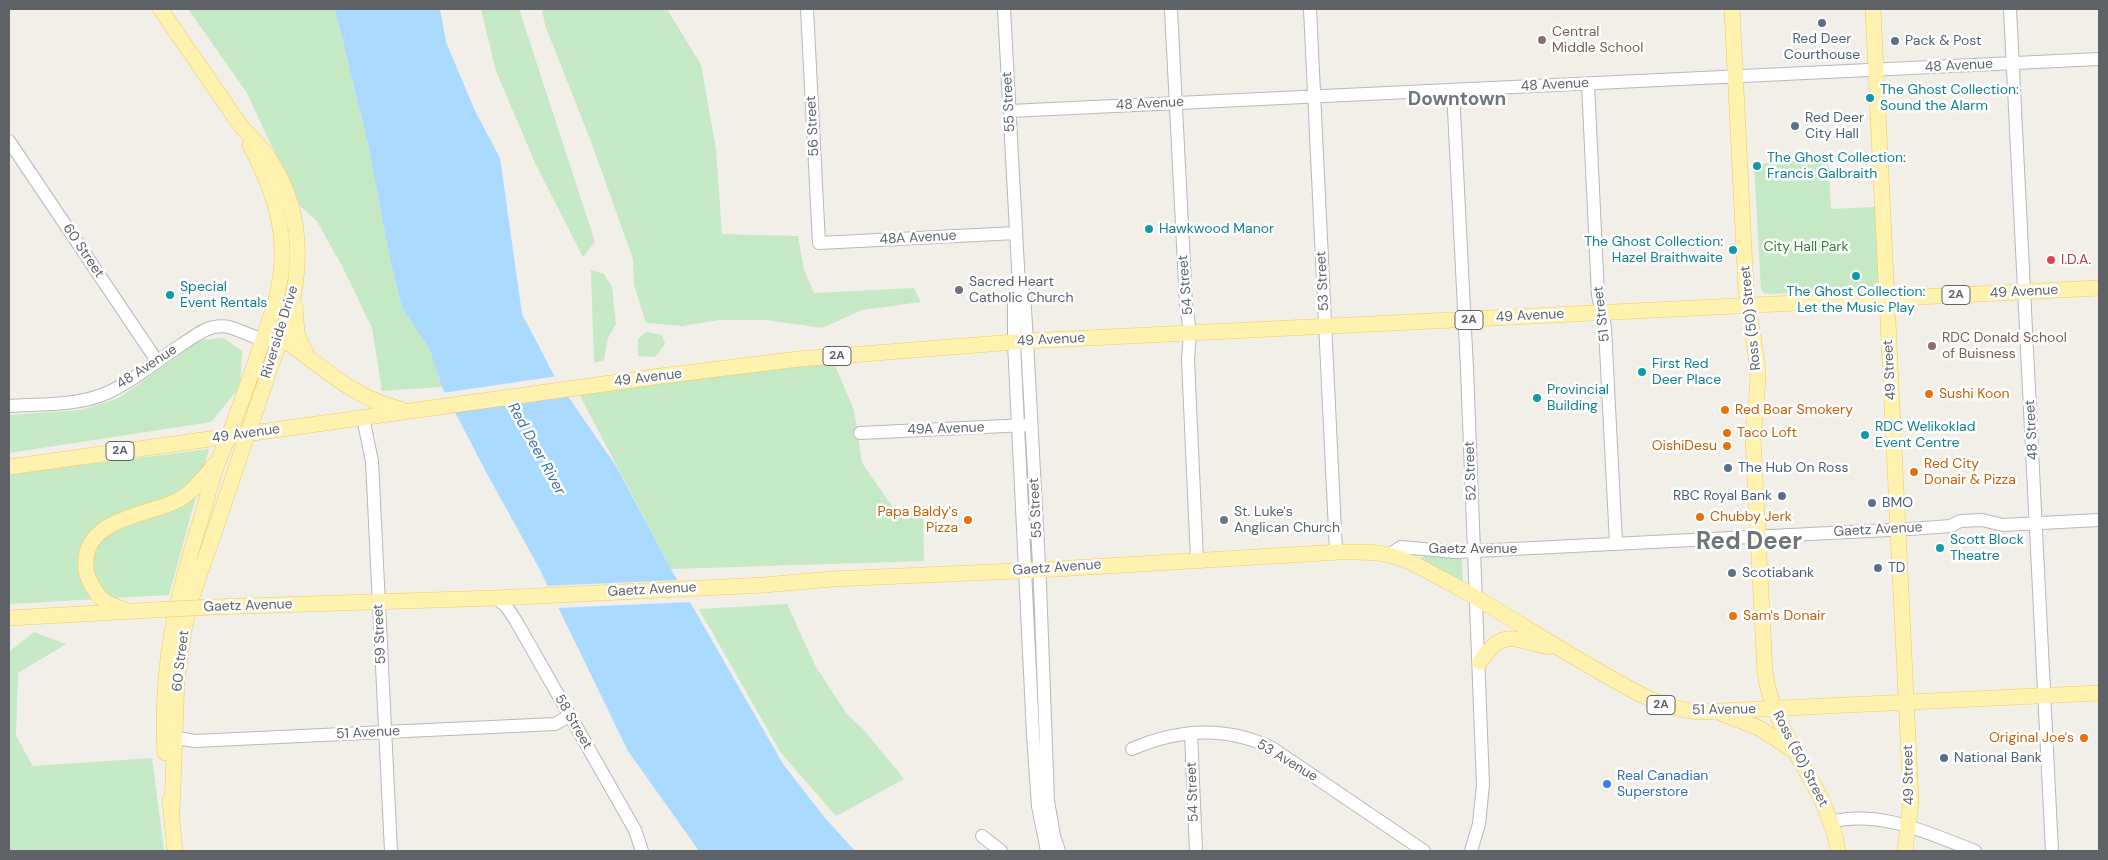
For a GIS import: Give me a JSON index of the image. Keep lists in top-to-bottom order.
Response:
{
  "streets": {
    "main road": [
      "60 Street",
      "49 Avenue",
      "2A",
      "Ross (50) Street",
      "Riverside Drive",
      "49 Street",
      "Gaetz Avenue",
      "51 Avenue"
    ],
    "street": [
      "48 Avenue",
      "55 Street",
      "56 Street",
      "48A Avenue",
      "53 Street",
      "54 Street",
      "51 Street",
      "49A Avenue",
      "48 Street",
      "52 Street",
      "59 Street",
      "58 Street",
      "53 Avenue"
    ]
  },
  "crossings": [
    ["48 Avenue", "55 Street"],
    ["48 Avenue", "60 Street"],
    ["48 Avenue", "53 Street"],
    ["48 Avenue", "54 Street"],
    ["48 Avenue", "51 Street"],
    ["48 Avenue", "Ross (50) Street"],
    ["48 Avenue", "Riverside Drive"],
    ["48 Avenue", "49 Street"],
    ["48 Avenue", "48 Street"],
    ["48 Avenue", "52 Street"],
    ["55 Street", "48A Avenue"],
    ["55 Street", "49 Avenue"],
    ["55 Street", "49A Avenue"],
    ["55 Street", "Gaetz Avenue"],
    ["56 Street", "48A Avenue"],
    ["60 Street", "49 Avenue"],
    ["60 Street", "Riverside Drive"],
    ["60 Street", "51 Avenue"],
    ["53 Street", "49 Avenue"],
    ["53 Street", "Gaetz Avenue"],
    ["54 Street", "49 Avenue"],
    ["54 Street", "Gaetz Avenue"],
    ["54 Street", "53 Avenue"],
    ["49 Avenue", "51 Street"],
    ["49 Avenue", "Ross (50) Street"],
    ["49 Avenue", "Riverside Drive"],
    ["49 Avenue", "49 Street"],
    ["49 Avenue", "48 Street"],
    ["49 Avenue", "52 Street"],
    ["49 Avenue", "59 Street"],
    ["51 Street", "Gaetz Avenue"],
    ["Ross (50) Street", "Gaetz Avenue"],
    ["Ross (50) Street", "51 Avenue"],
    ["49 Street", "Gaetz Avenue"],
    ["49 Street", "51 Avenue"],
    ["48 Street", "Gaetz Avenue"],
    ["48 Street", "51 Avenue"],
    ["52 Street", "Gaetz Avenue"],
    ["52 Street", "51 Avenue"],
    ["Gaetz Avenue", "59 Street"],
    ["Gaetz Avenue", "51 Avenue"],
    ["Gaetz Avenue", "58 Street"],
    ["59 Street", "51 Avenue"],
    ["51 Avenue", "58 Street"]
  ],
  "districts": ["Downtown", "Red Deer"],
  "water": ["Red Deer River"],
  "parks": ["City Hall Park"],
  "places": [
    "Red Deer Courthouse",
    "Central Middle School",
    "Pack & Post",
    "The Ghost Collection: Sound the Alarm",
    "Red Deer City Hall",
    "The Ghost Collection: Francis Galbraith",
    "Hawkwood Manor",
    "The Ghost Collection: Hazel Braithwaite",
    "I.D.A.",
    "The Ghost Collection: Let the Music Play",
    "Sacred Heart Catholic Church",
    "Special Event Rentals",
    "RDC Donald School of Buisness",
    "First Red Deer Place",
    "Sushi Koon",
    "Provincial Building",
    "Red Boar Smokery",
    "Taco Loft",
    "RDC Welikoklad Event Centre",
    "OishiDesu",
    "The Hub On Ross",
    "Red City Donair & Pizza",
    "RBC Royal Bank",
    "BMO",
    "Chubby Jerk",
    "Papa Baldy's Pizza",
    "St. Luke's Anglican Church",
    "Scott Block Theatre",
    "TD",
    "Scotiabank",
    "Sam's Donair",
    "Original Joe's",
    "National Bank",
    "Real Canadian Superstore"
  ]
}
